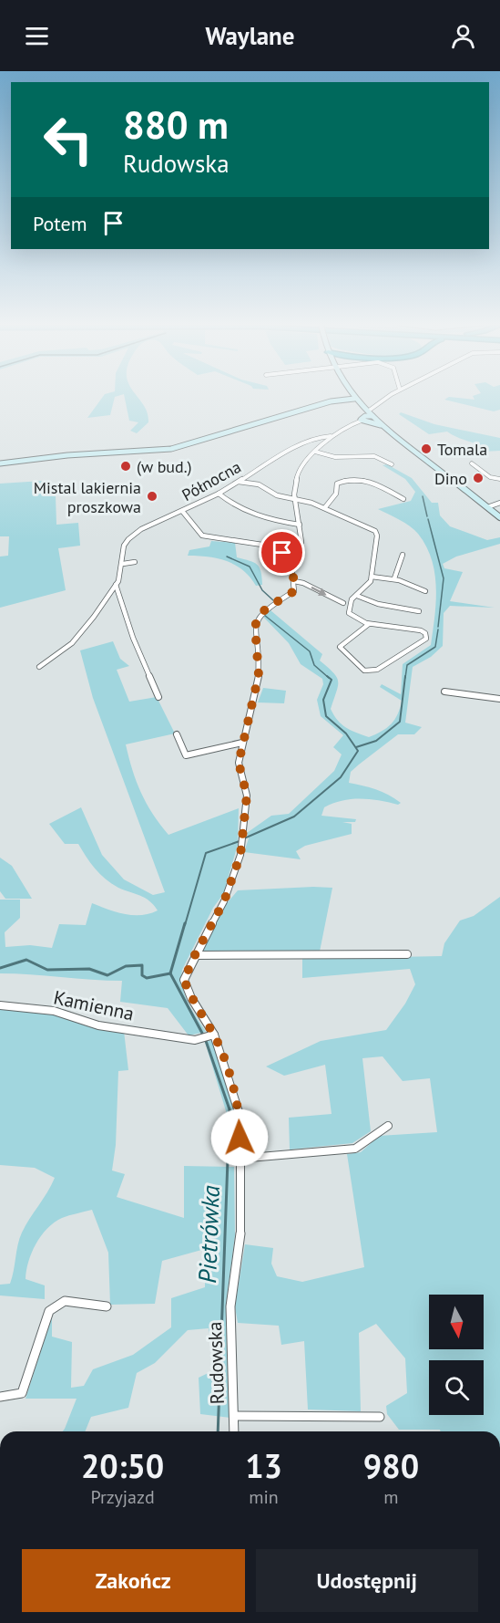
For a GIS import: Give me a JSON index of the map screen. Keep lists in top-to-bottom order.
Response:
{
  "streets": {
    "street": ["Północna", "Kamienna", "Rudowska"]
  },
  "crossings": [
    ["Kamienna", "Rudowska"]
  ],
  "water": ["Pietrówka"],
  "places": [
    "Tomala",
    "(w bud.)",
    "Dino",
    "Mistal lakiernia proszkowa"
  ],
  "north": "bottom",
  "page": {
    "header": "Waylane",
    "turn": ["880 m", "Rudowska"],
    "then": "Potem",
    "eta": [
      "20:50",
      "Przyjazd",
      "13",
      "min",
      "980",
      "m"
    ],
    "buttons": ["Zakończ", "Udostępnij"]
  }
}
